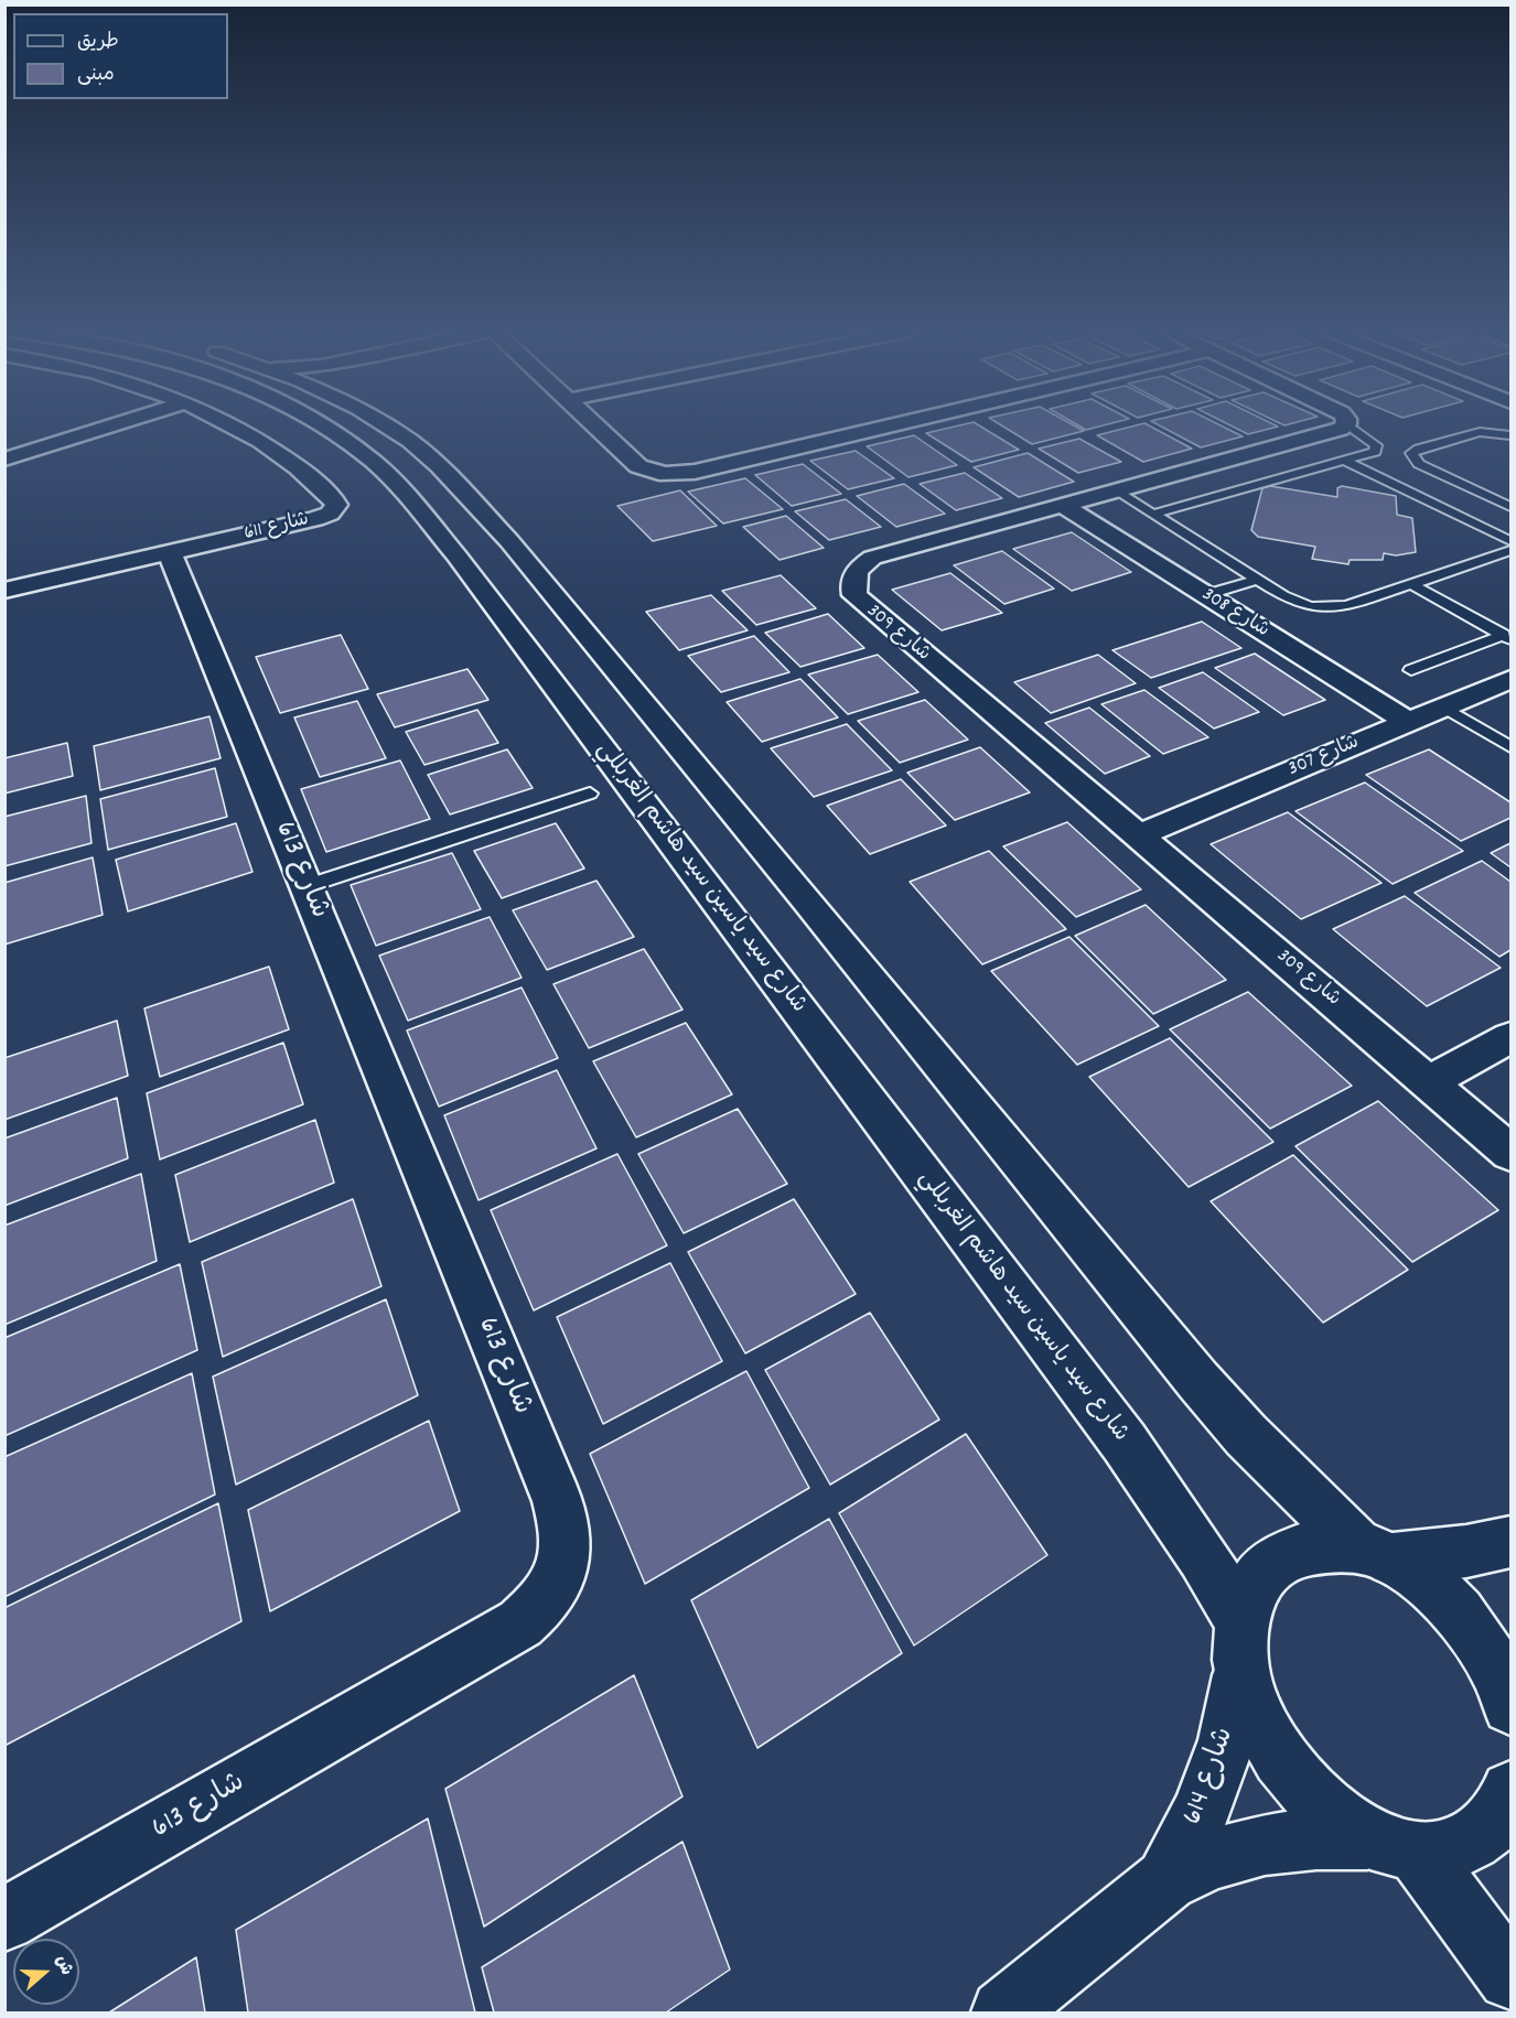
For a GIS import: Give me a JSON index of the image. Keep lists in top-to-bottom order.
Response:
{
  "streets": {
    "street": [
      "شارع 611",
      "شارع 308",
      "شارع 309",
      "شارع 307",
      "شارع 613",
      "شارع سيد ياسين سيد هاشم الغربللي",
      "شارع 614"
    ]
  },
  "crossings": [
    ["شارع 611", "شارع 613"],
    ["شارع 308", "شارع 309"],
    ["شارع 308", "شارع 307"],
    ["شارع 309", "شارع 307"],
    ["شارع سيد ياسين سيد هاشم الغربللي", "شارع 614"]
  ],
  "legend": ["طريق", "مبنى"],
  "north": "right"
}
